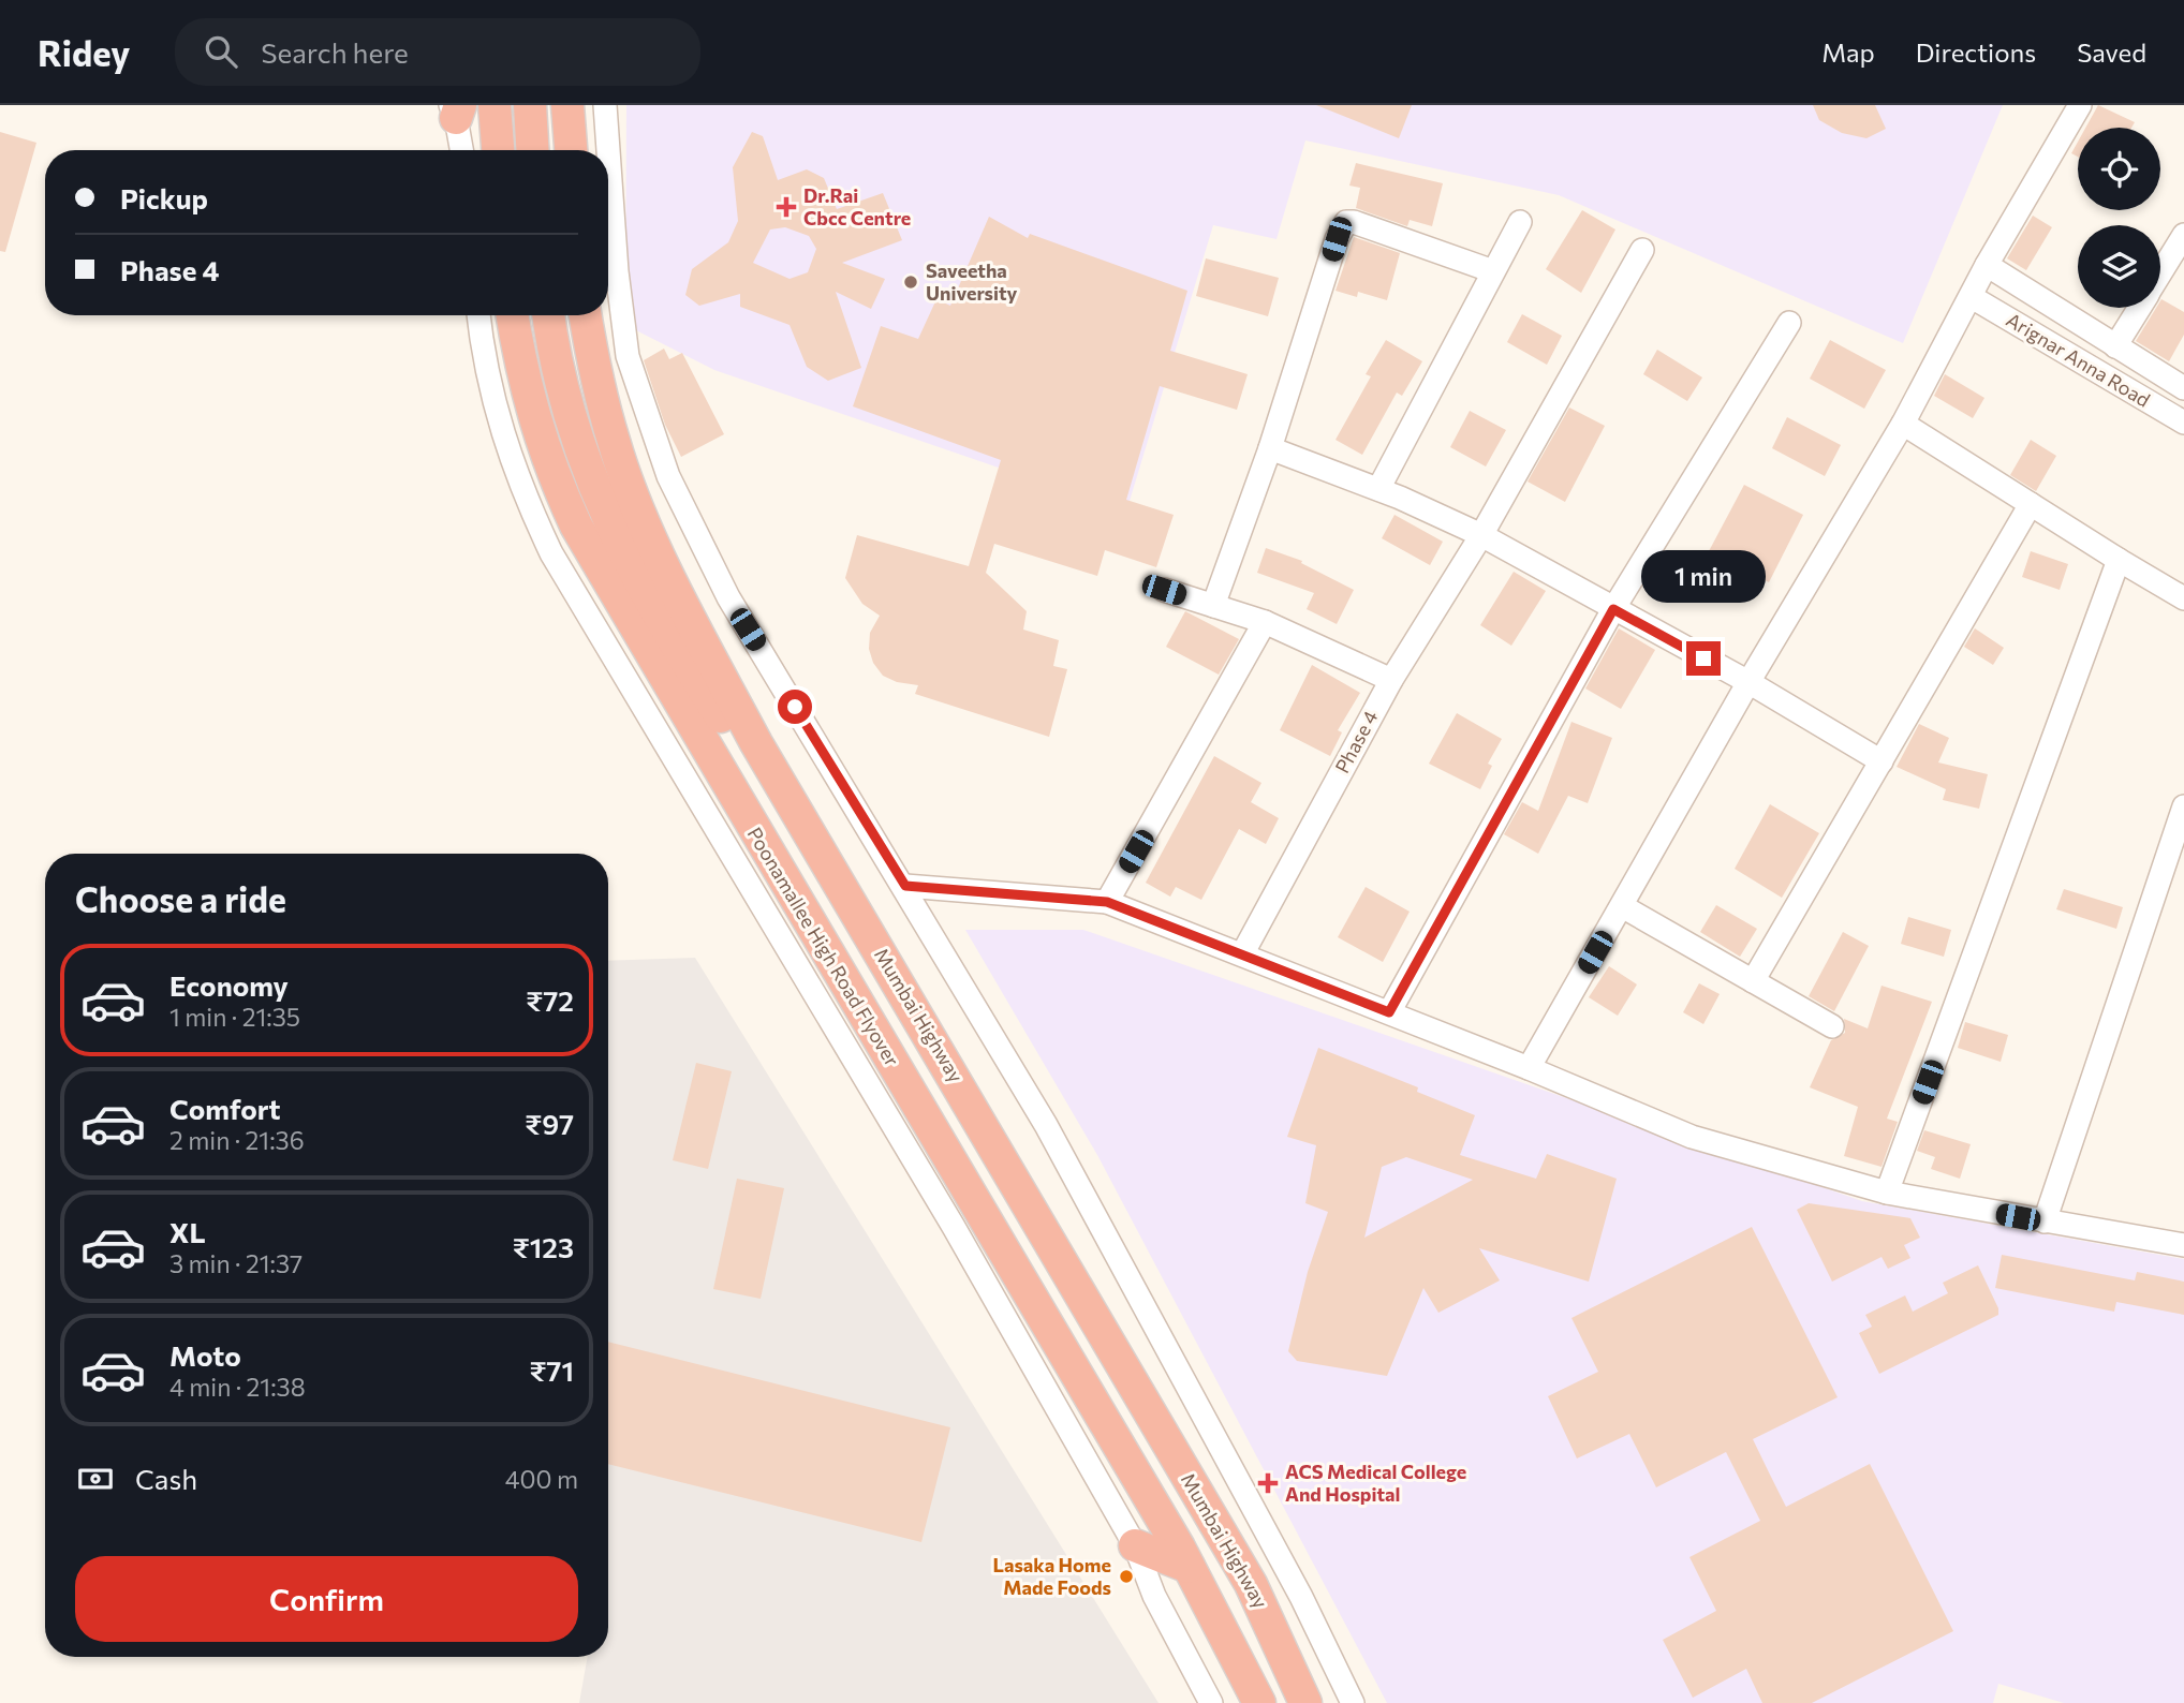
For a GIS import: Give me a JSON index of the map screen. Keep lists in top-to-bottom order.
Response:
{
  "streets": {
    "highway": ["Poonamallee High Road Flyover", "Mumbai Highway"],
    "street": ["Arignar Anna Road", "Phase 4"]
  },
  "places": {
    "health": ["Dr.Rai Cbcc Centre", "ACS Medical College And Hospital"],
    "other": ["Saveetha University", "Lasaka Home Made Foods"]
  },
  "page": {
    "header": "Ridey",
    "search": "Search here",
    "nav": ["Map", "Directions", "Saved"],
    "banner": ["Pickup", "Phase 4"],
    "bubble": "1 min",
    "heading": "Choose a ride",
    "list": [
      {
        "name": "Economy",
        "note": "1 min · 21:35",
        "value": "₹72"
      },
      {
        "name": "Comfort",
        "note": "2 min · 21:36",
        "value": "₹97"
      },
      {
        "name": "XL",
        "note": "3 min · 21:37",
        "value": "₹123"
      },
      {
        "name": "Moto",
        "note": "4 min · 21:38",
        "value": "₹71"
      }
    ],
    "pay": ["Cash", "400 m"],
    "buttons": "Confirm"
  }
}
